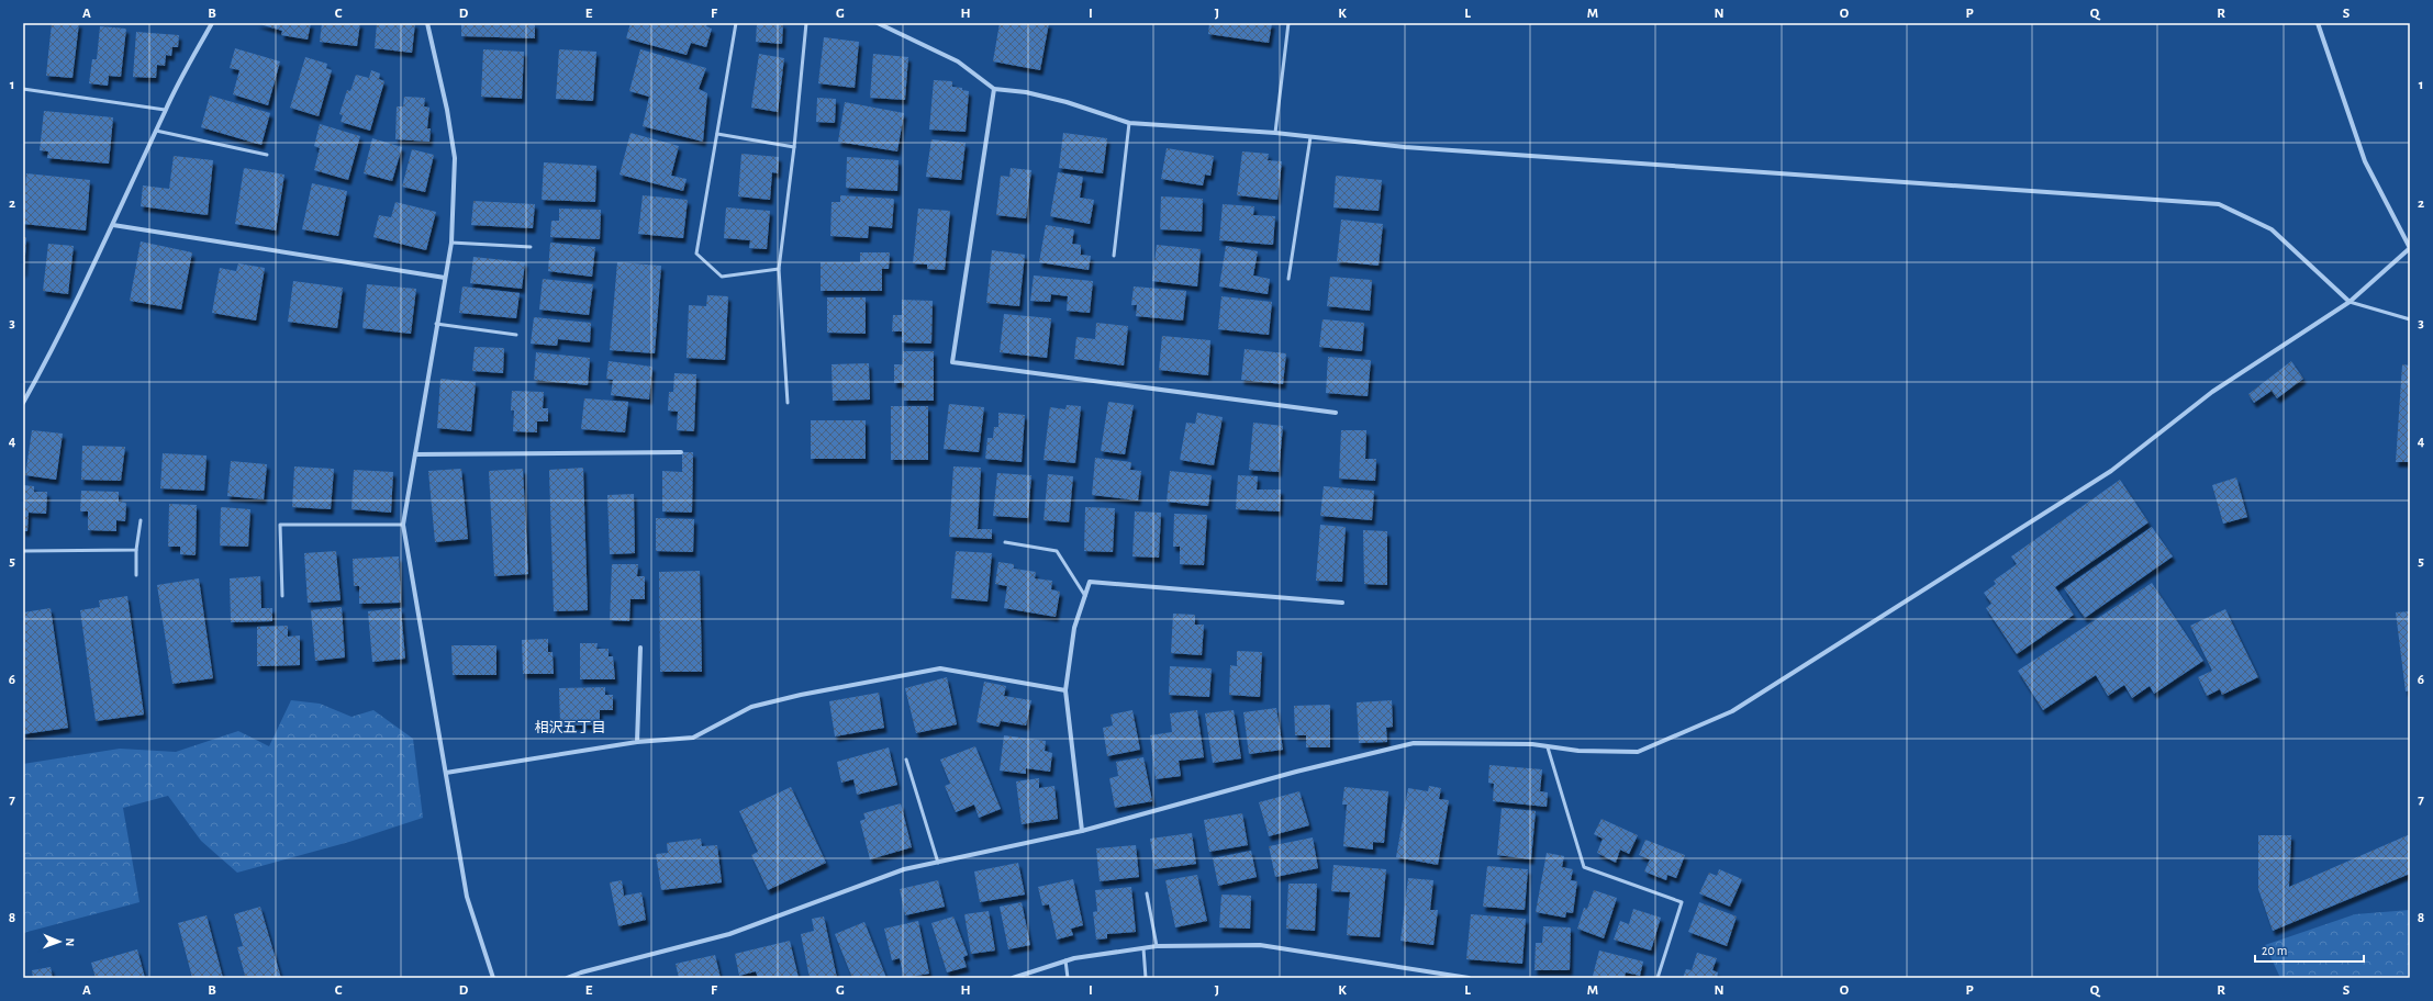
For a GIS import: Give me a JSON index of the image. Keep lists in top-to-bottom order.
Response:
{
  "districts": ["相沢五丁目"],
  "scale_bar": "20 m",
  "north": "right",
  "grid": {
    "columns": [
      "A",
      "B",
      "C",
      "D",
      "E",
      "F",
      "G",
      "H",
      "I",
      "J",
      "K",
      "L",
      "M",
      "N",
      "O",
      "P",
      "Q",
      "R",
      "S"
    ],
    "rows": [
      "1",
      "2",
      "3",
      "4",
      "5",
      "6",
      "7",
      "8"
    ]
  }
}
